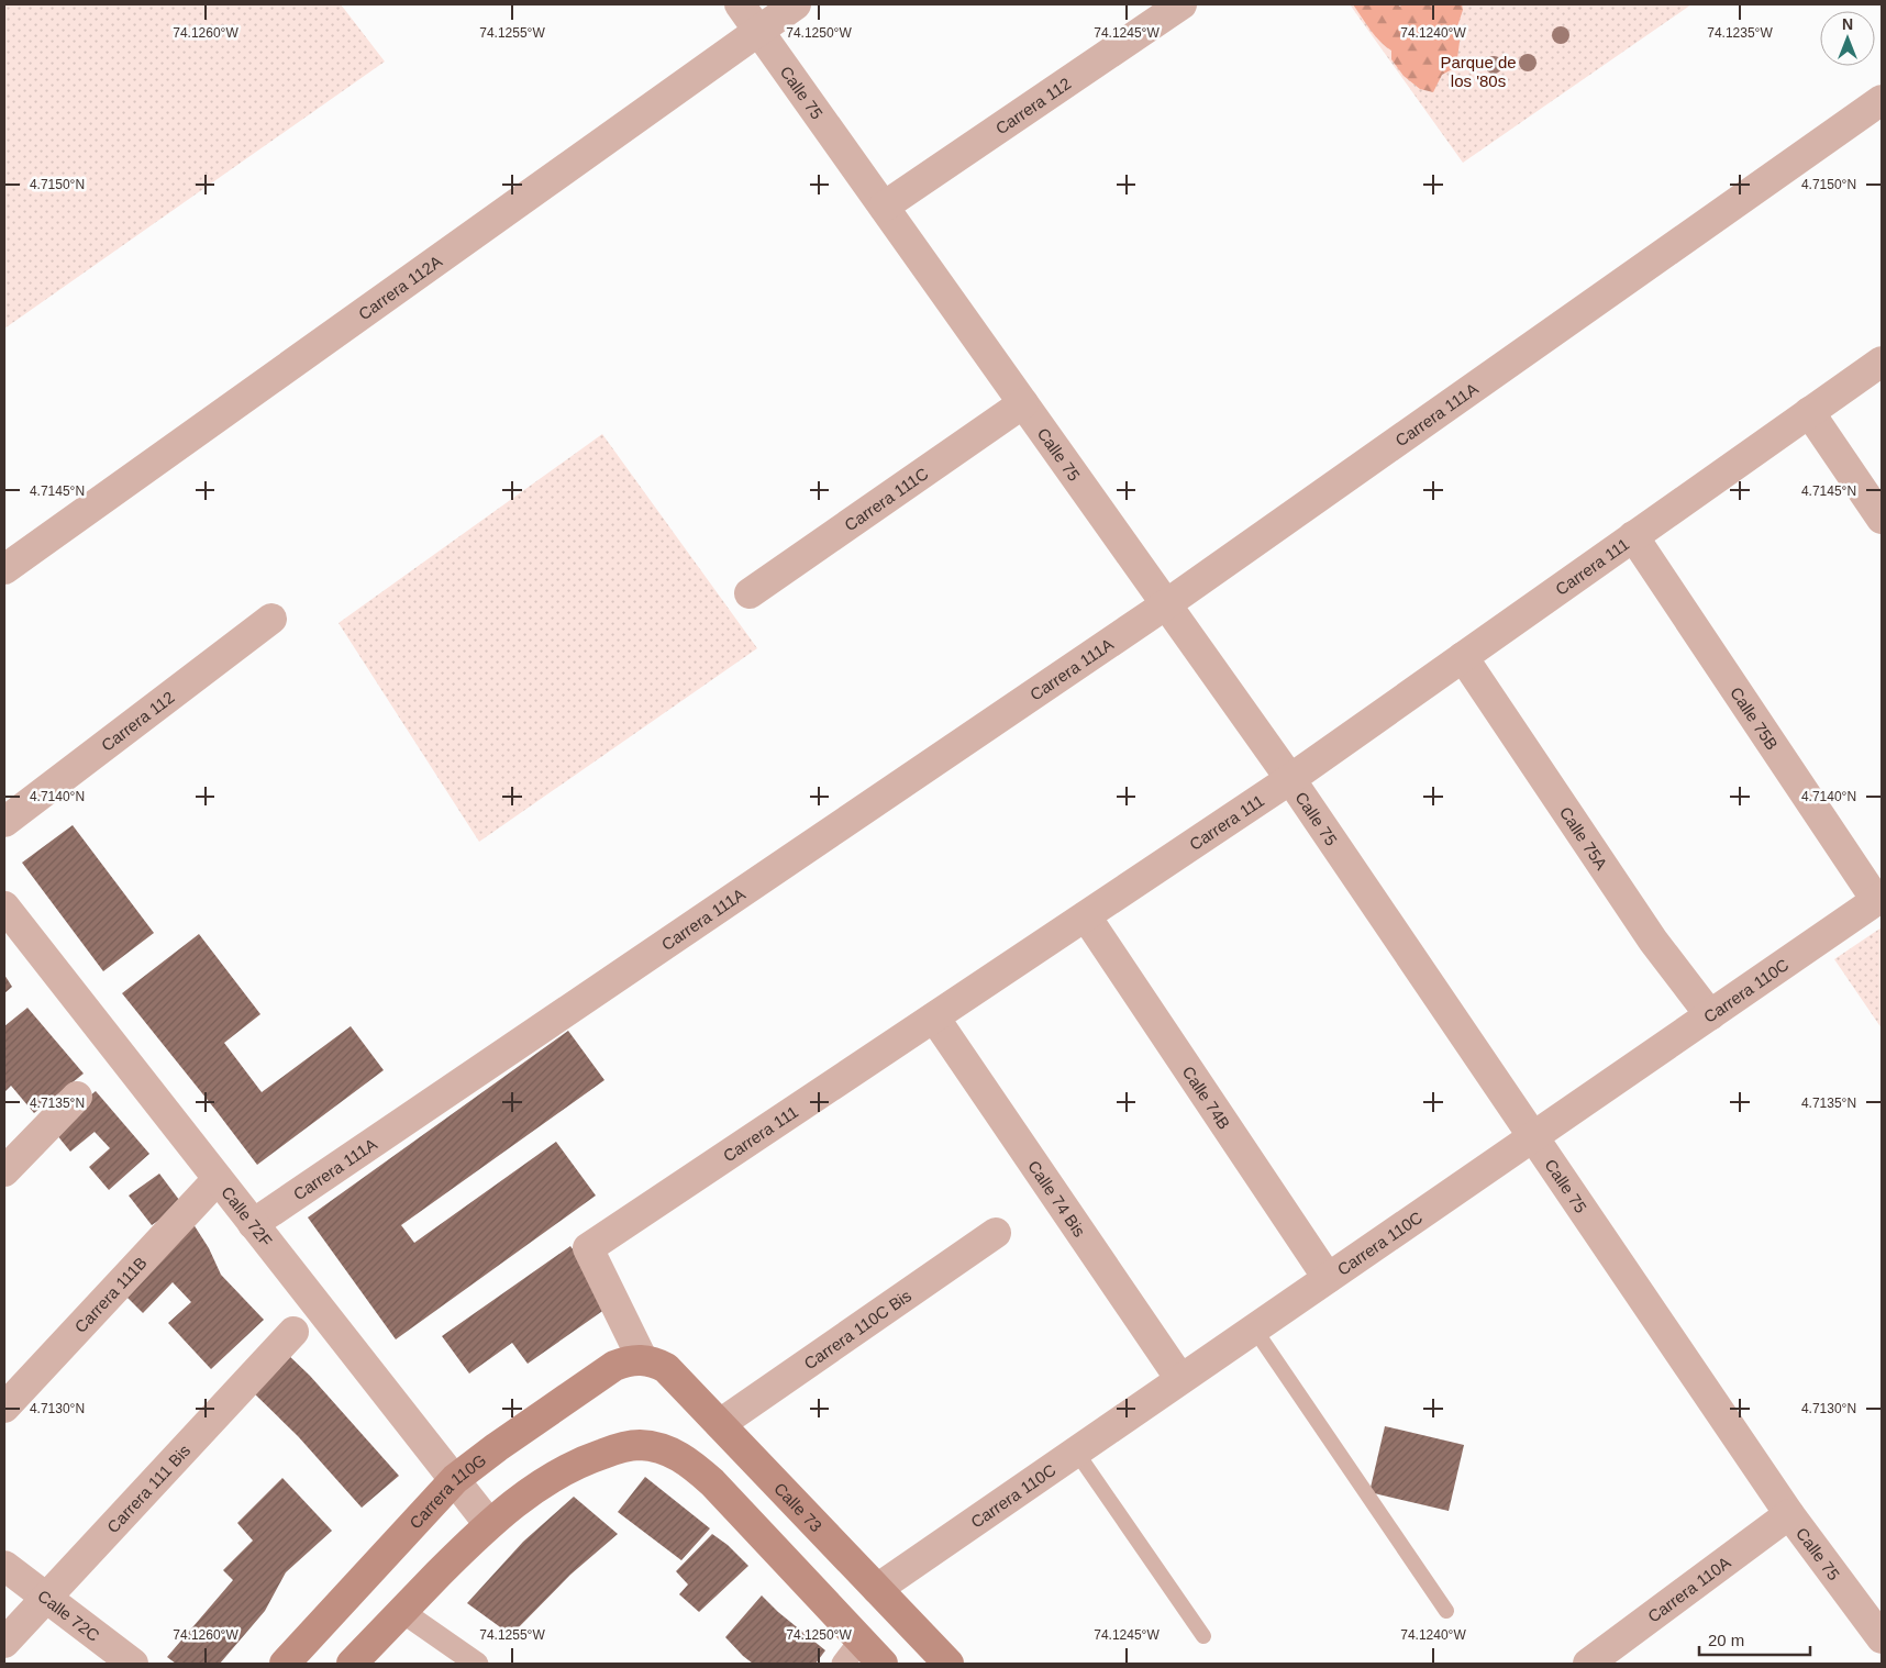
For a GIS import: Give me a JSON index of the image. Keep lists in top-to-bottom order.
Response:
{
  "streets": {
    "main road": ["Carrera 110G", "Calle 73"],
    "street": [
      "Calle 75",
      "Carrera 112",
      "Carrera 112A",
      "Carrera 111A",
      "Carrera 111C",
      "Carrera 111",
      "Calle 75B",
      "Calle 75A",
      "Carrera 110C",
      "Calle 74B",
      "Calle 74 Bis",
      "Calle 72F",
      "Carrera 111B",
      "Carrera 110C Bis",
      "Carrera 111 Bis",
      "Carrera 110A",
      "Calle 72C"
    ]
  },
  "crossings": [
    ["Calle 75", "Carrera 112"],
    ["Calle 75", "Carrera 112A"],
    ["Calle 75", "Carrera 111A"],
    ["Calle 75", "Carrera 111C"],
    ["Calle 75", "Carrera 111"],
    ["Calle 75", "Carrera 110C"],
    ["Calle 75", "Carrera 110A"],
    ["Carrera 111A", "Calle 72F"],
    ["Carrera 111", "Calle 75B"],
    ["Carrera 111", "Calle 75A"],
    ["Carrera 111", "Calle 74B"],
    ["Carrera 111", "Calle 74 Bis"],
    ["Carrera 111", "Carrera 110G"],
    ["Carrera 111", "Calle 73"],
    ["Calle 75B", "Carrera 110C"],
    ["Calle 75A", "Carrera 110C"],
    ["Carrera 110C", "Calle 74B"],
    ["Carrera 110C", "Calle 74 Bis"],
    ["Carrera 110C", "Calle 73"],
    ["Calle 72F", "Carrera 111B"],
    ["Calle 72F", "Carrera 110G"],
    ["Carrera 110C Bis", "Calle 73"],
    ["Carrera 111 Bis", "Calle 72C"],
    ["Carrera 110G", "Calle 73"]
  ],
  "parks": ["Parque de los '80s"],
  "scale_bar": "20 m",
  "north": "top",
  "coordinates": [
    "74.1260°W",
    "74.1255°W",
    "74.1250°W",
    "74.1245°W",
    "74.1240°W",
    "74.1235°W",
    "4.7150°N",
    "4.7145°N",
    "4.7140°N",
    "4.7135°N",
    "4.7130°N"
  ]
}
